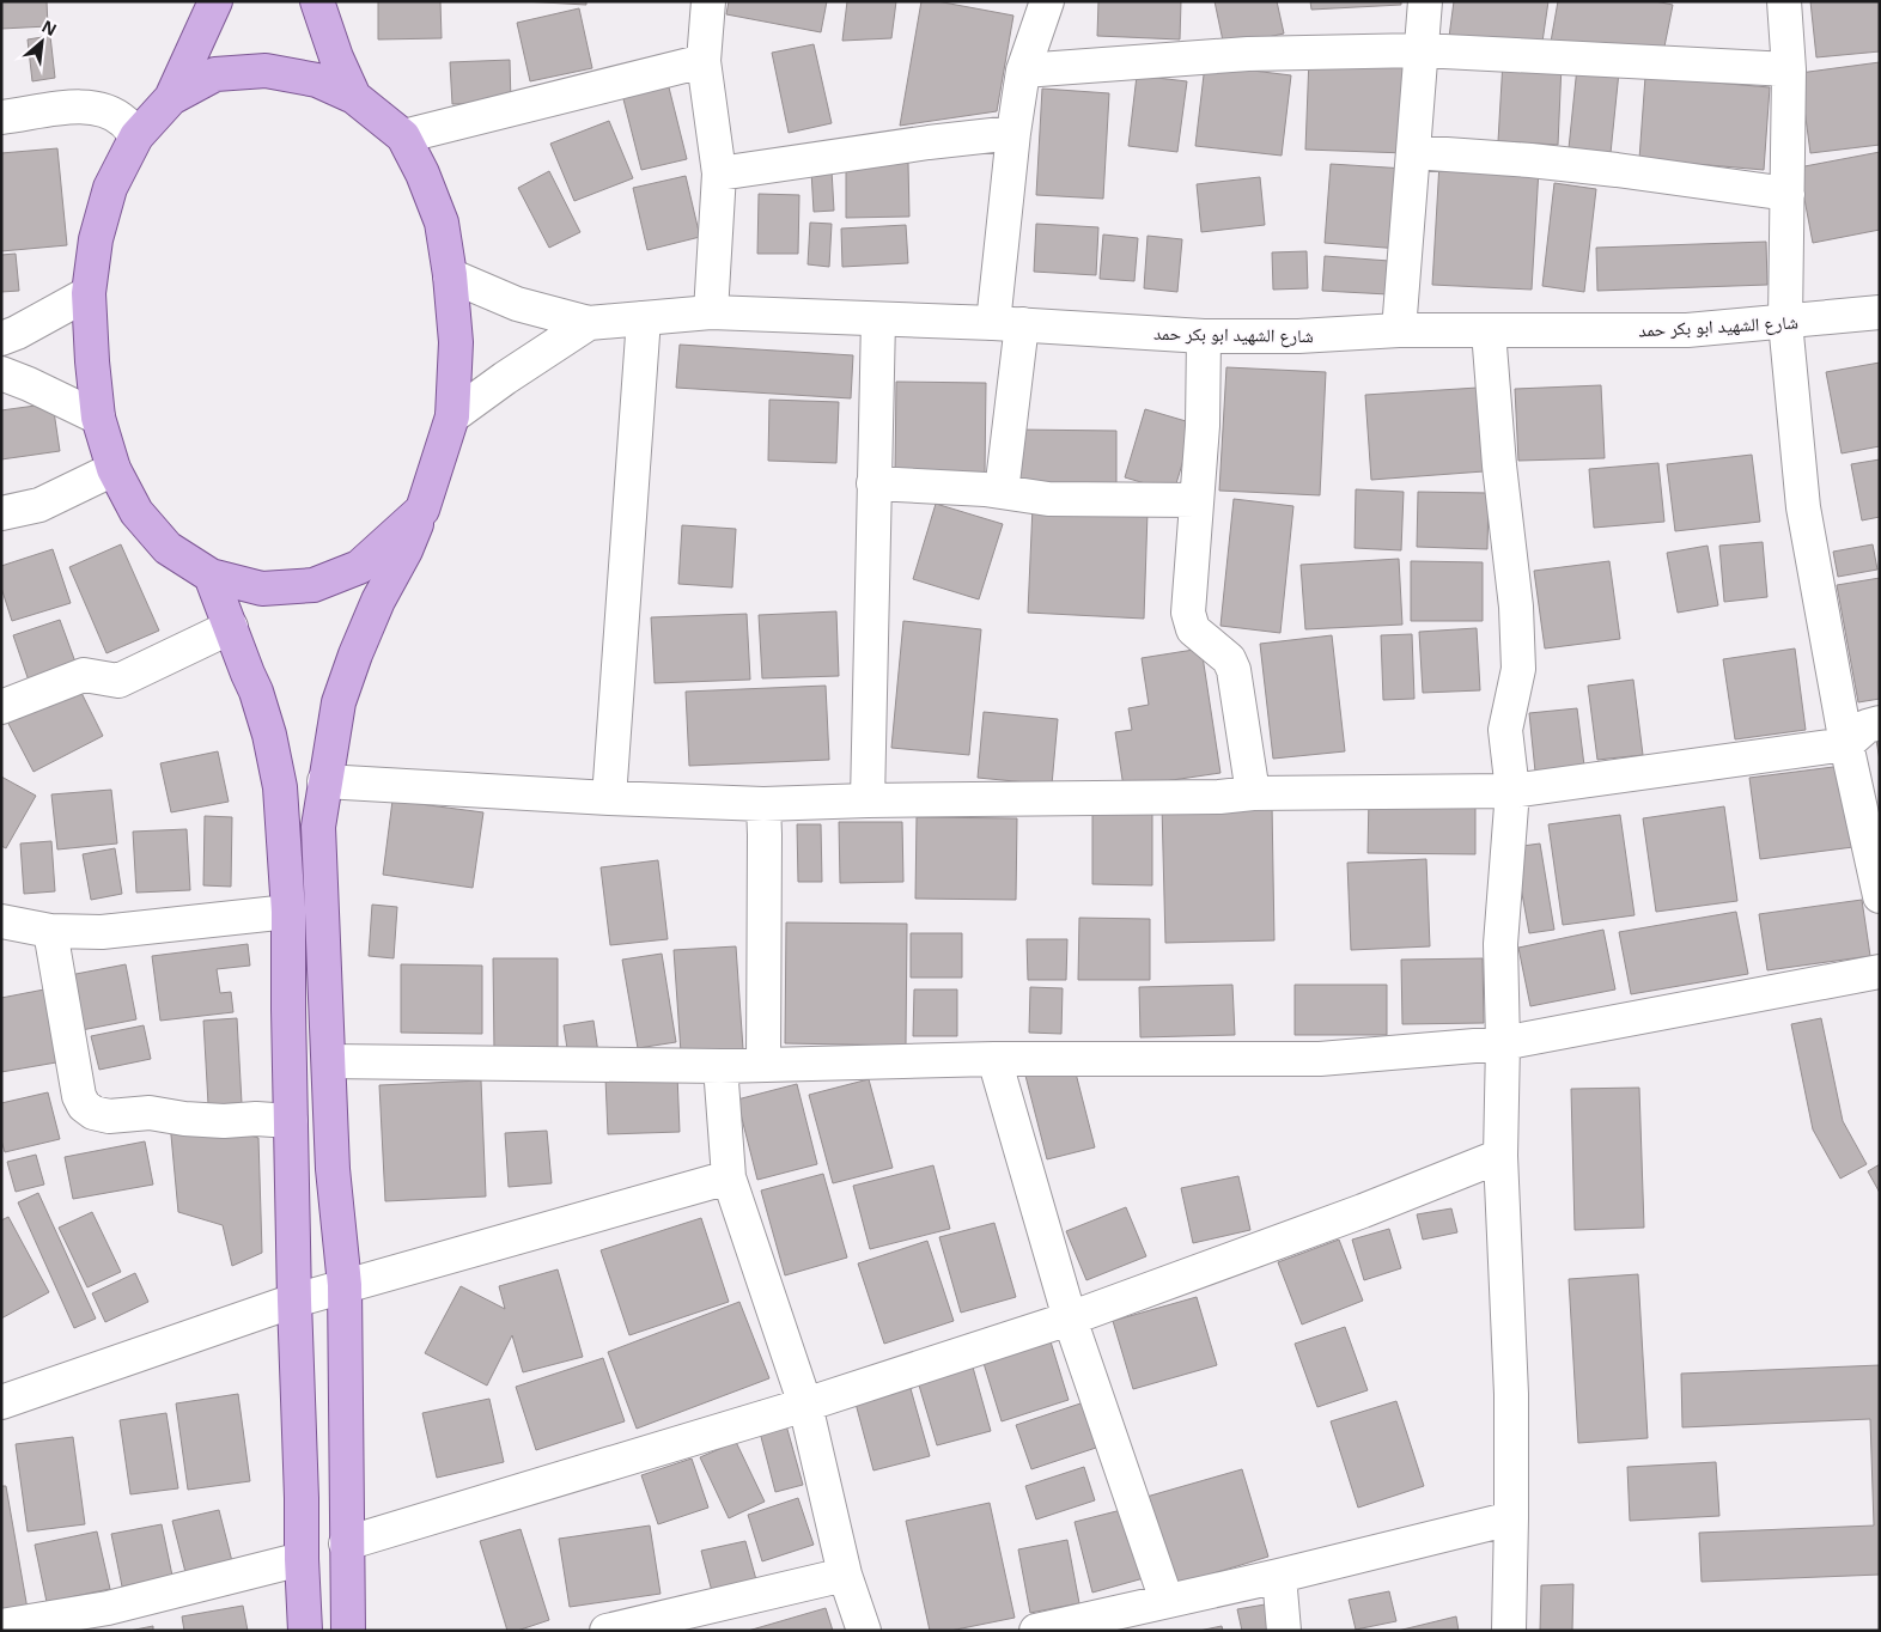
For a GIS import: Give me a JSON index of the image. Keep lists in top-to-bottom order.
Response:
{
  "streets": {
    "street": ["شارع الشهيد ابو بكر حمد"]
  },
  "north": "top right"
}
